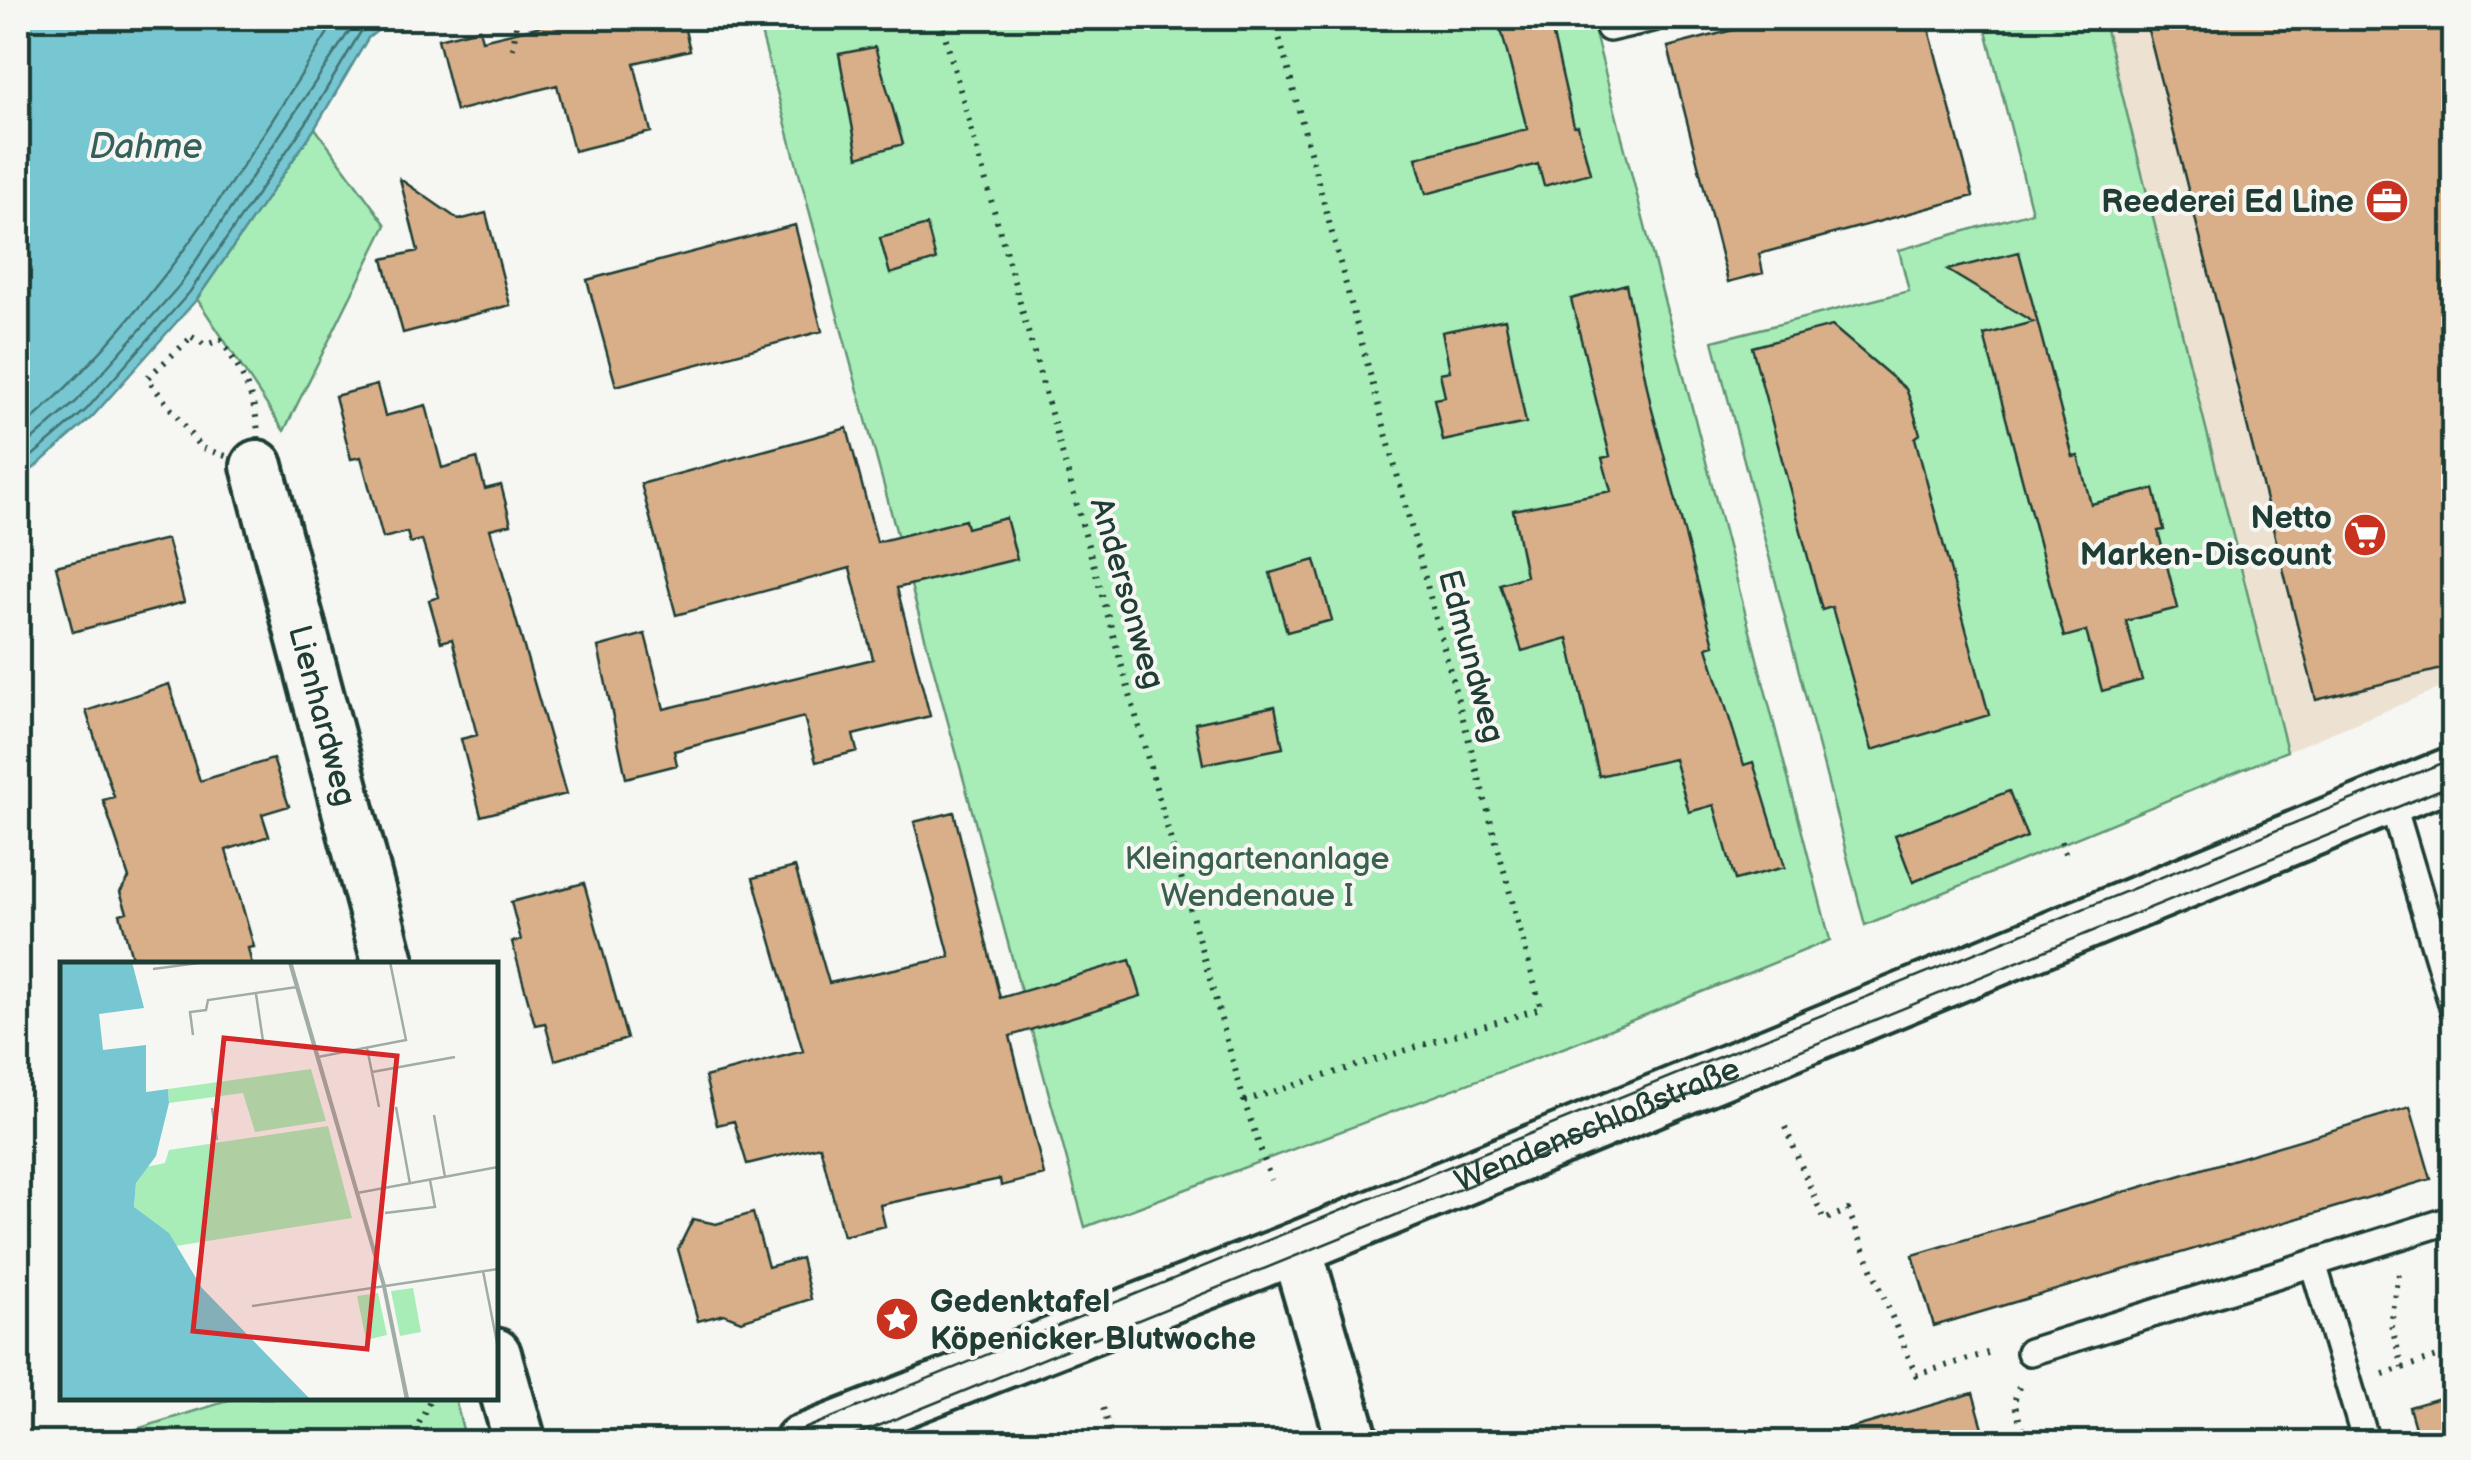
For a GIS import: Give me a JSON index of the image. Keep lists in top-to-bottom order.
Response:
{
  "streets": {
    "street": ["Lienhardweg", "Wendenschloßstraße"],
    "path": ["Andersonweg", "Edmundweg"]
  },
  "crossings": [
    ["Andersonweg", "Edmundweg"]
  ],
  "water": ["Dahme"],
  "parks": ["Kleingartenanlage Wendenaue I"],
  "places": {
    "office": ["Reederei Ed Line"],
    "supermarket": ["Netto Marken-Discount"],
    "place": ["Gedenktafel Köpenicker Blutwoche"]
  }
}
